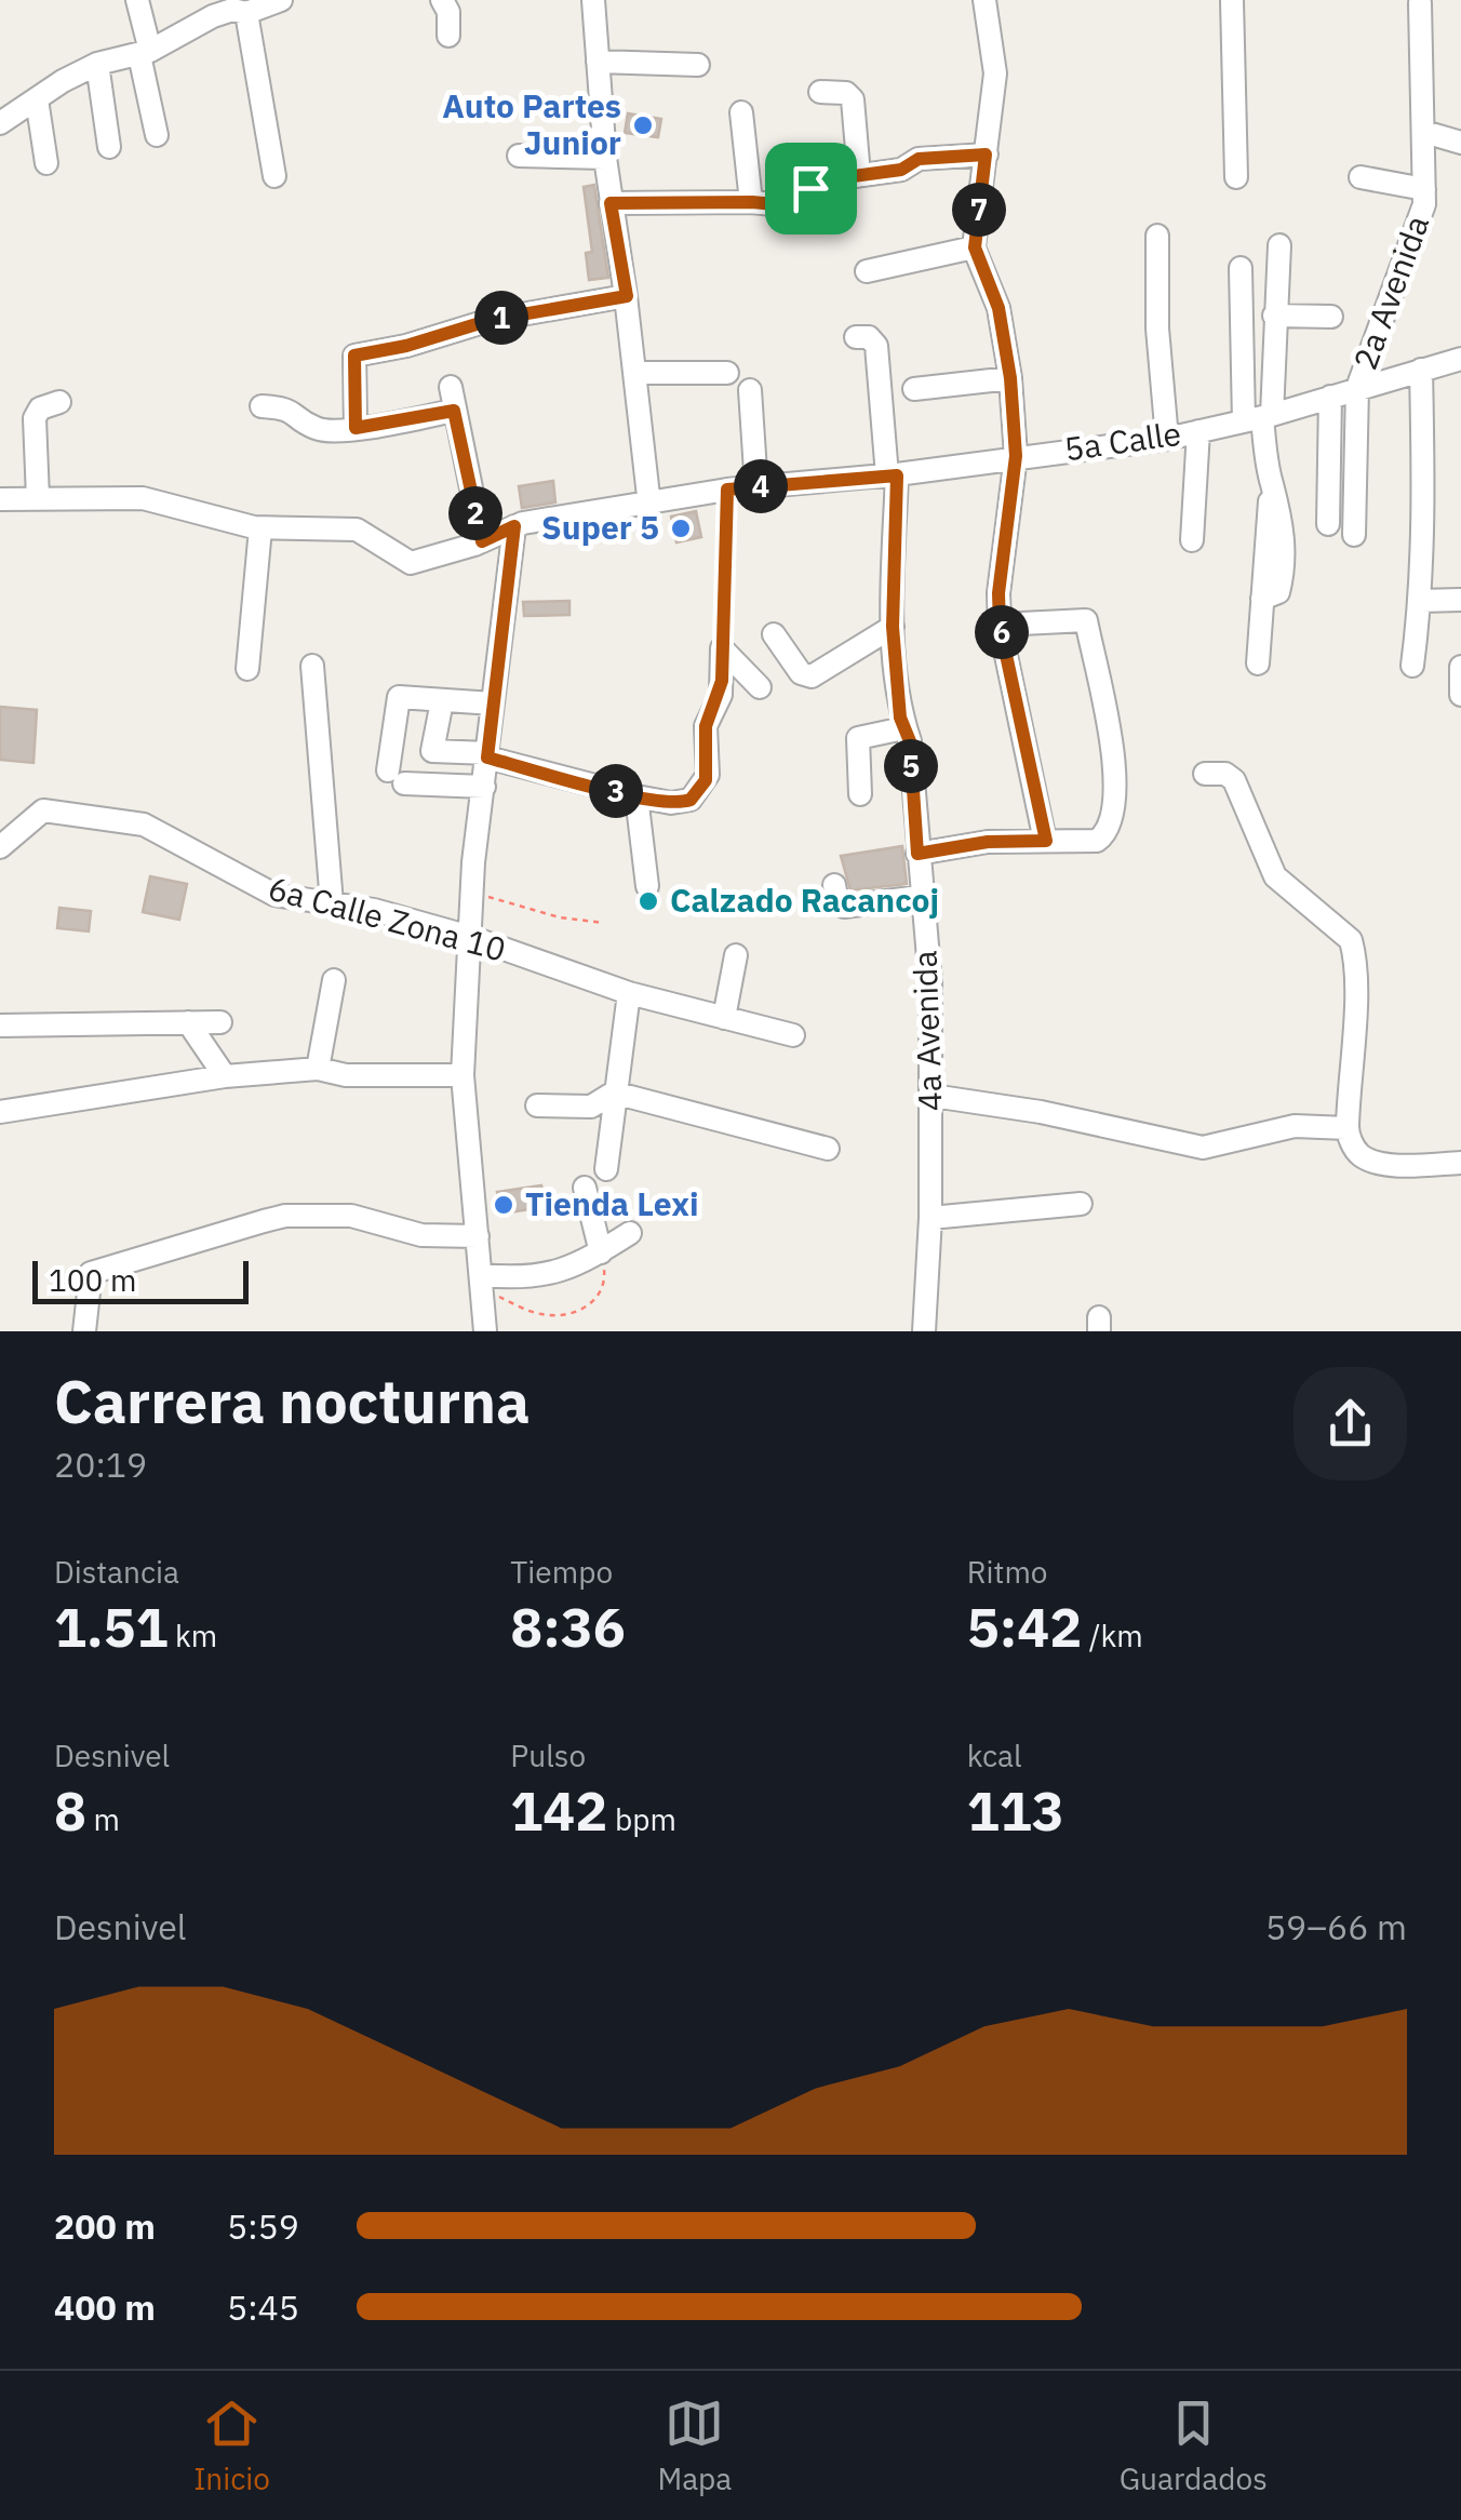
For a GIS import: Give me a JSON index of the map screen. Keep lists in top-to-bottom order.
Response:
{
  "streets": {
    "street": [
      "2a Avenida",
      "5a Calle",
      "6a Calle Zona 10",
      "4a Avenida"
    ]
  },
  "crossings": [
    ["2a Avenida", "5a Calle"],
    ["5a Calle", "4a Avenida"]
  ],
  "places": [
    "Auto Partes Junior",
    "Super 5",
    "Calzado Racancoj",
    "Tienda Lexi"
  ],
  "scale_bar": "100 m",
  "page": {
    "pins": [
      "7",
      "1",
      "4",
      "2",
      "6",
      "5",
      "3"
    ],
    "scale": "100 m",
    "heading": ["Carrera nocturna", "20:19"],
    "stats": [
      ["Distancia", "1.51 km"],
      ["Tiempo", "8:36"],
      ["Ritmo", "5:42 /km"],
      ["Desnivel", "8 m"],
      ["Pulso", "142 bpm"],
      ["kcal", "113"]
    ],
    "chart": ["Desnivel", "59–66 m"],
    "list": [
      {
        "name": "200 m",
        "note": "5:59"
      },
      {
        "name": "400 m",
        "note": "5:45"
      }
    ],
    "tabs": ["Inicio", "Mapa", "Guardados"]
  }
}
